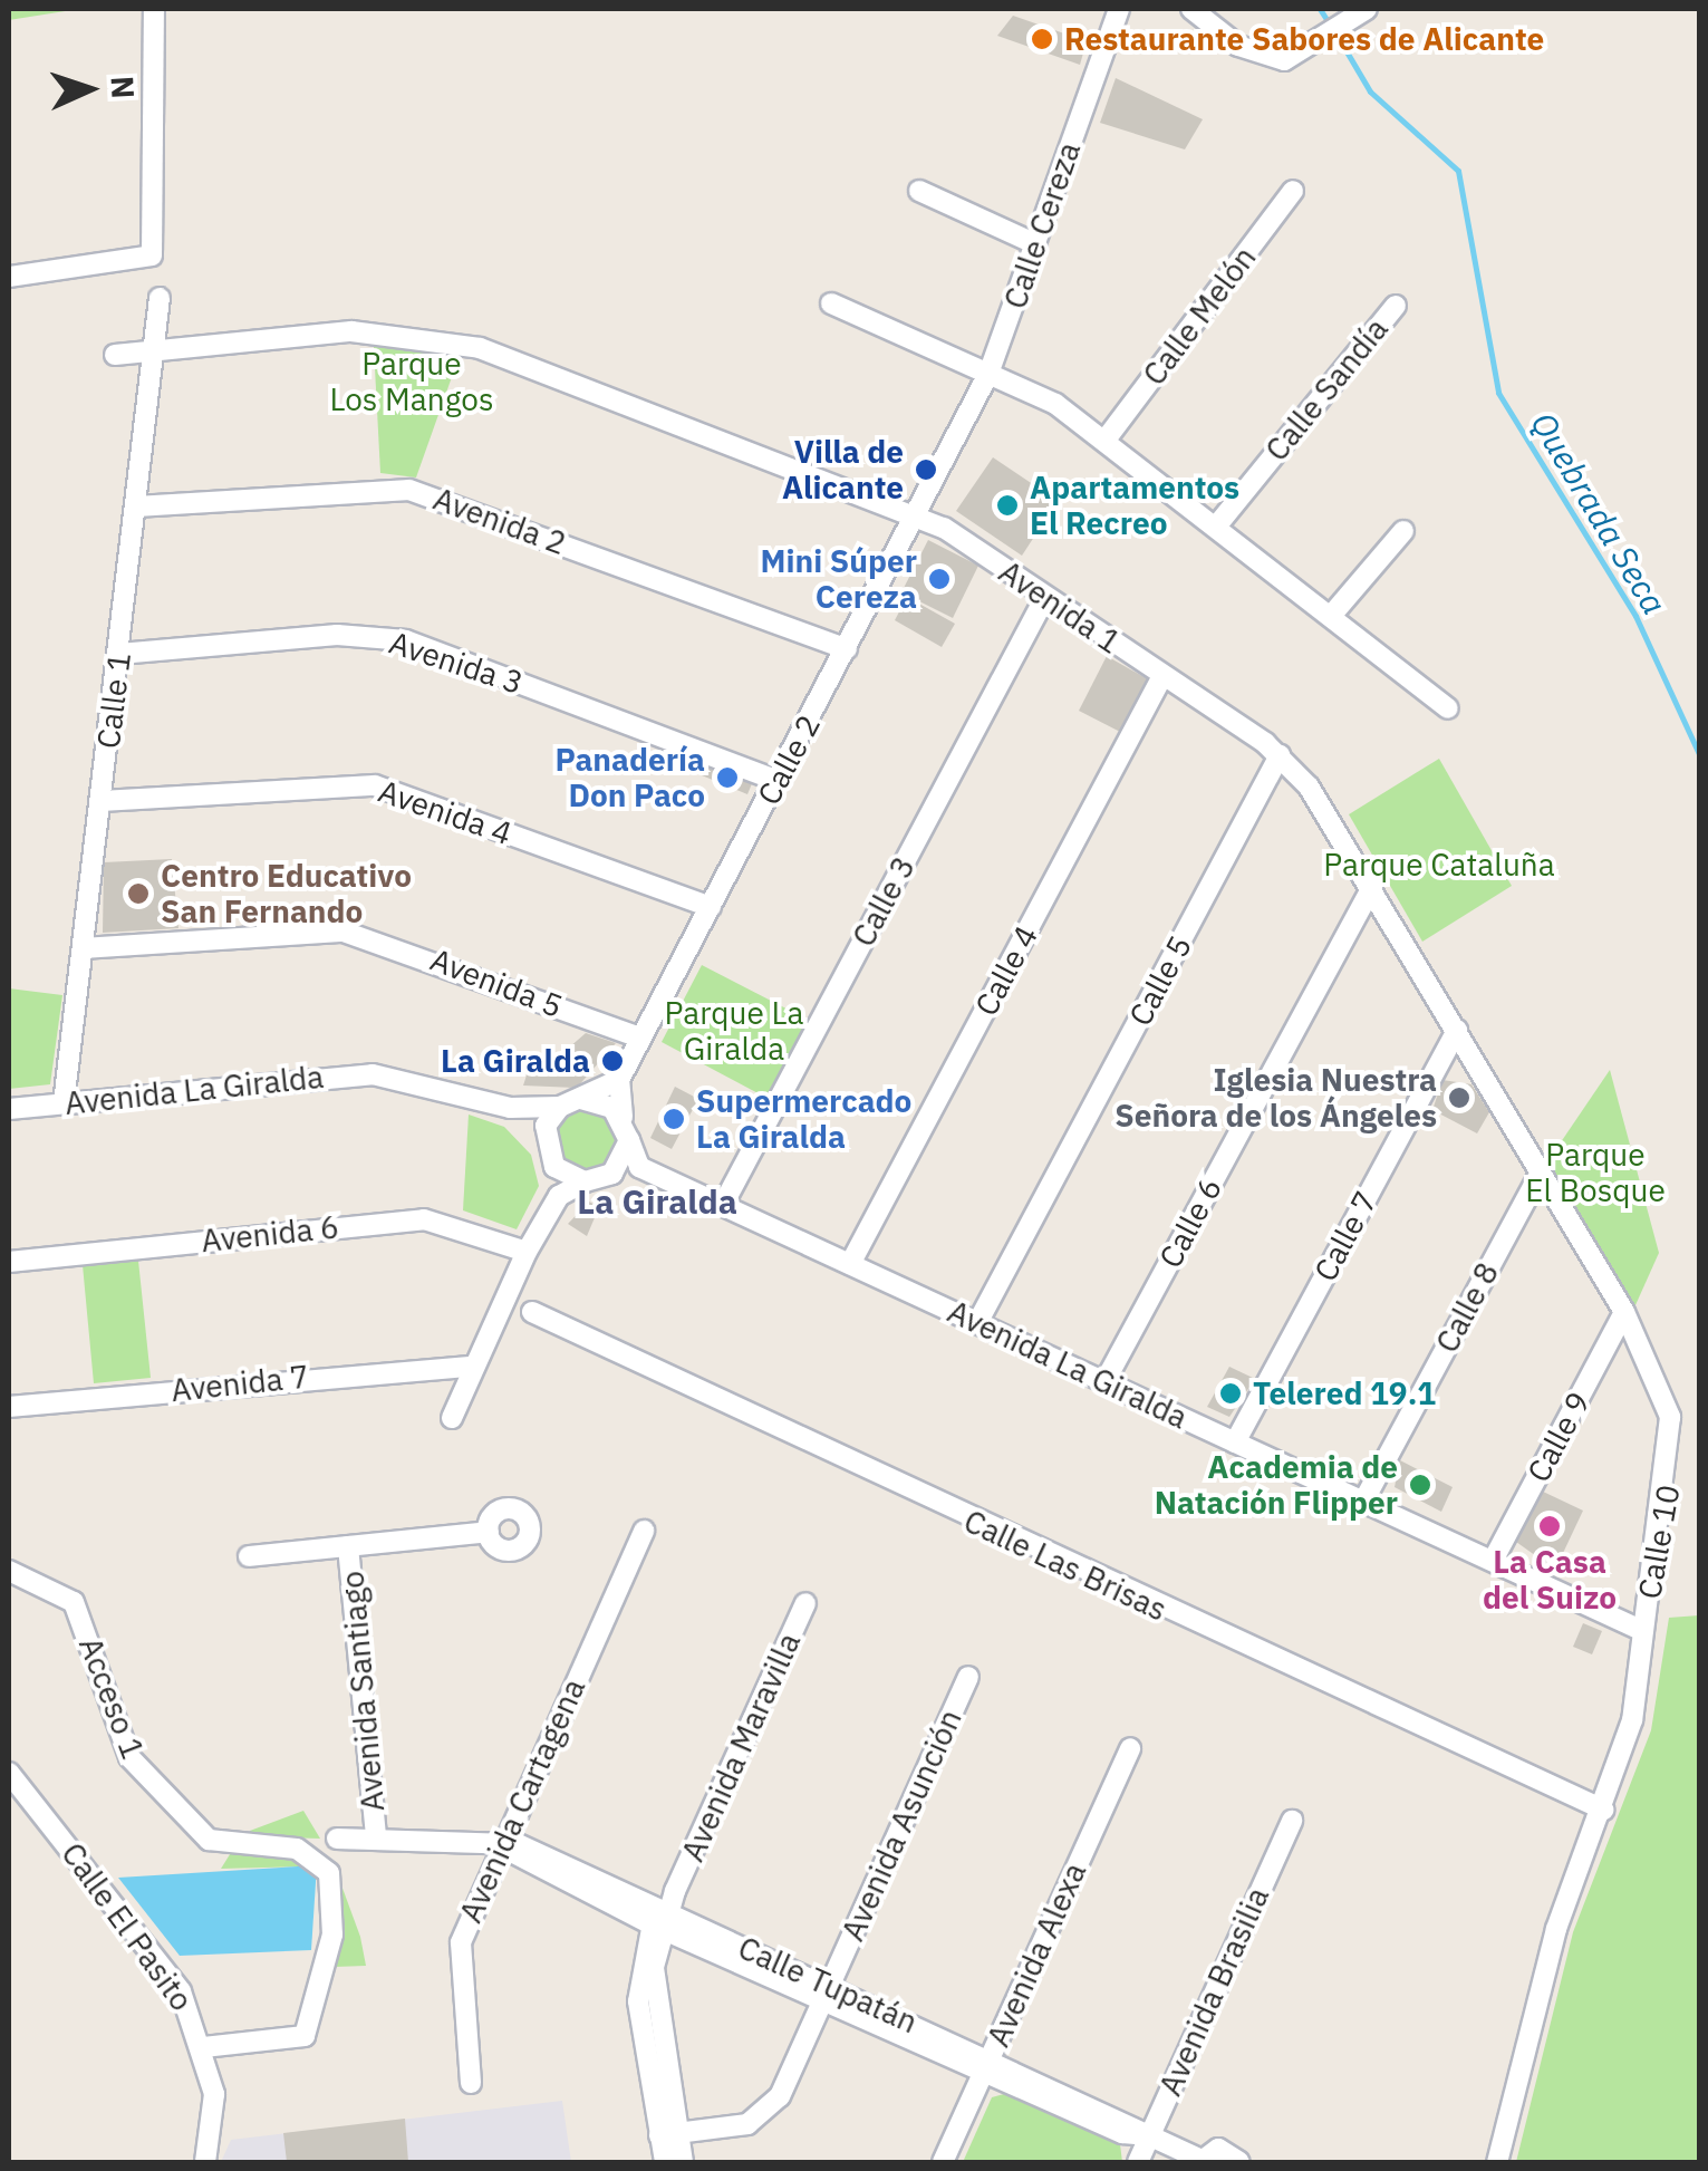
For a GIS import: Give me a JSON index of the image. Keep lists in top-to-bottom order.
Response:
{
  "streets": {
    "street": [
      "Calle Cereza",
      "Calle Melón",
      "Calle Sandía",
      "Avenida 2",
      "Avenida 1",
      "Avenida 3",
      "Calle 1",
      "Calle 2",
      "Avenida 4",
      "Calle 3",
      "Calle 4",
      "Calle 5",
      "Avenida 5",
      "Avenida La Giralda",
      "Calle 6",
      "Avenida 6",
      "Calle 7",
      "Calle 8",
      "Avenida 7",
      "Calle 9",
      "Calle 10",
      "Calle Las Brisas",
      "Avenida Santiago",
      "Acceso 1",
      "Avenida Maravilla",
      "Avenida Cartagena",
      "Avenida Asunción",
      "Calle El Pasito",
      "Avenida Alexa",
      "Calle Tupatán",
      "Avenida Brasilia"
    ]
  },
  "crossings": [
    ["Calle Cereza", "Calle 2"],
    ["Avenida 2", "Calle 1"],
    ["Avenida 2", "Calle 2"],
    ["Avenida 1", "Calle 1"],
    ["Avenida 1", "Calle 2"],
    ["Avenida 1", "Calle 3"],
    ["Avenida 1", "Calle 4"],
    ["Avenida 1", "Calle 5"],
    ["Avenida 1", "Calle 6"],
    ["Avenida 1", "Calle 7"],
    ["Avenida 1", "Calle 8"],
    ["Avenida 1", "Calle 9"],
    ["Avenida 1", "Calle 10"],
    ["Avenida 3", "Calle 1"],
    ["Avenida 3", "Calle 2"],
    ["Calle 1", "Avenida 4"],
    ["Calle 1", "Avenida 5"],
    ["Calle 1", "Avenida La Giralda"],
    ["Calle 2", "Avenida 4"],
    ["Calle 2", "Avenida 5"],
    ["Calle 3", "Avenida La Giralda"],
    ["Calle 4", "Avenida La Giralda"],
    ["Calle 5", "Avenida La Giralda"],
    ["Avenida La Giralda", "Calle 6"],
    ["Avenida La Giralda", "Calle 7"],
    ["Avenida La Giralda", "Calle 8"],
    ["Avenida La Giralda", "Calle 9"],
    ["Avenida La Giralda", "Calle 10"],
    ["Avenida Santiago", "Calle Tupatán"],
    ["Acceso 1", "Calle El Pasito"],
    ["Avenida Maravilla", "Avenida Asunción"],
    ["Avenida Maravilla", "Calle Tupatán"],
    ["Avenida Cartagena", "Calle Tupatán"],
    ["Avenida Asunción", "Calle Tupatán"],
    ["Avenida Alexa", "Calle Tupatán"],
    ["Calle Tupatán", "Avenida Brasilia"]
  ],
  "districts": ["La Giralda"],
  "water": ["Quebrada Seca"],
  "parks": [
    "Parque Los Mangos",
    "Parque Cataluña",
    "Parque La Giralda",
    "Parque El Bosque"
  ],
  "places": [
    "Restaurante Sabores de Alicante",
    "Villa de Alicante",
    "Apartamentos El Recreo",
    "Mini Súper Cereza",
    "Panadería Don Paco",
    "Centro Educativo San Fernando",
    "La Giralda",
    "Iglesia Nuestra Señora de los Ángeles",
    "Supermercado La Giralda",
    "Telered 19.1",
    "Academia de Natación Flipper",
    "La Casa del Suizo"
  ],
  "north": "right"
}
